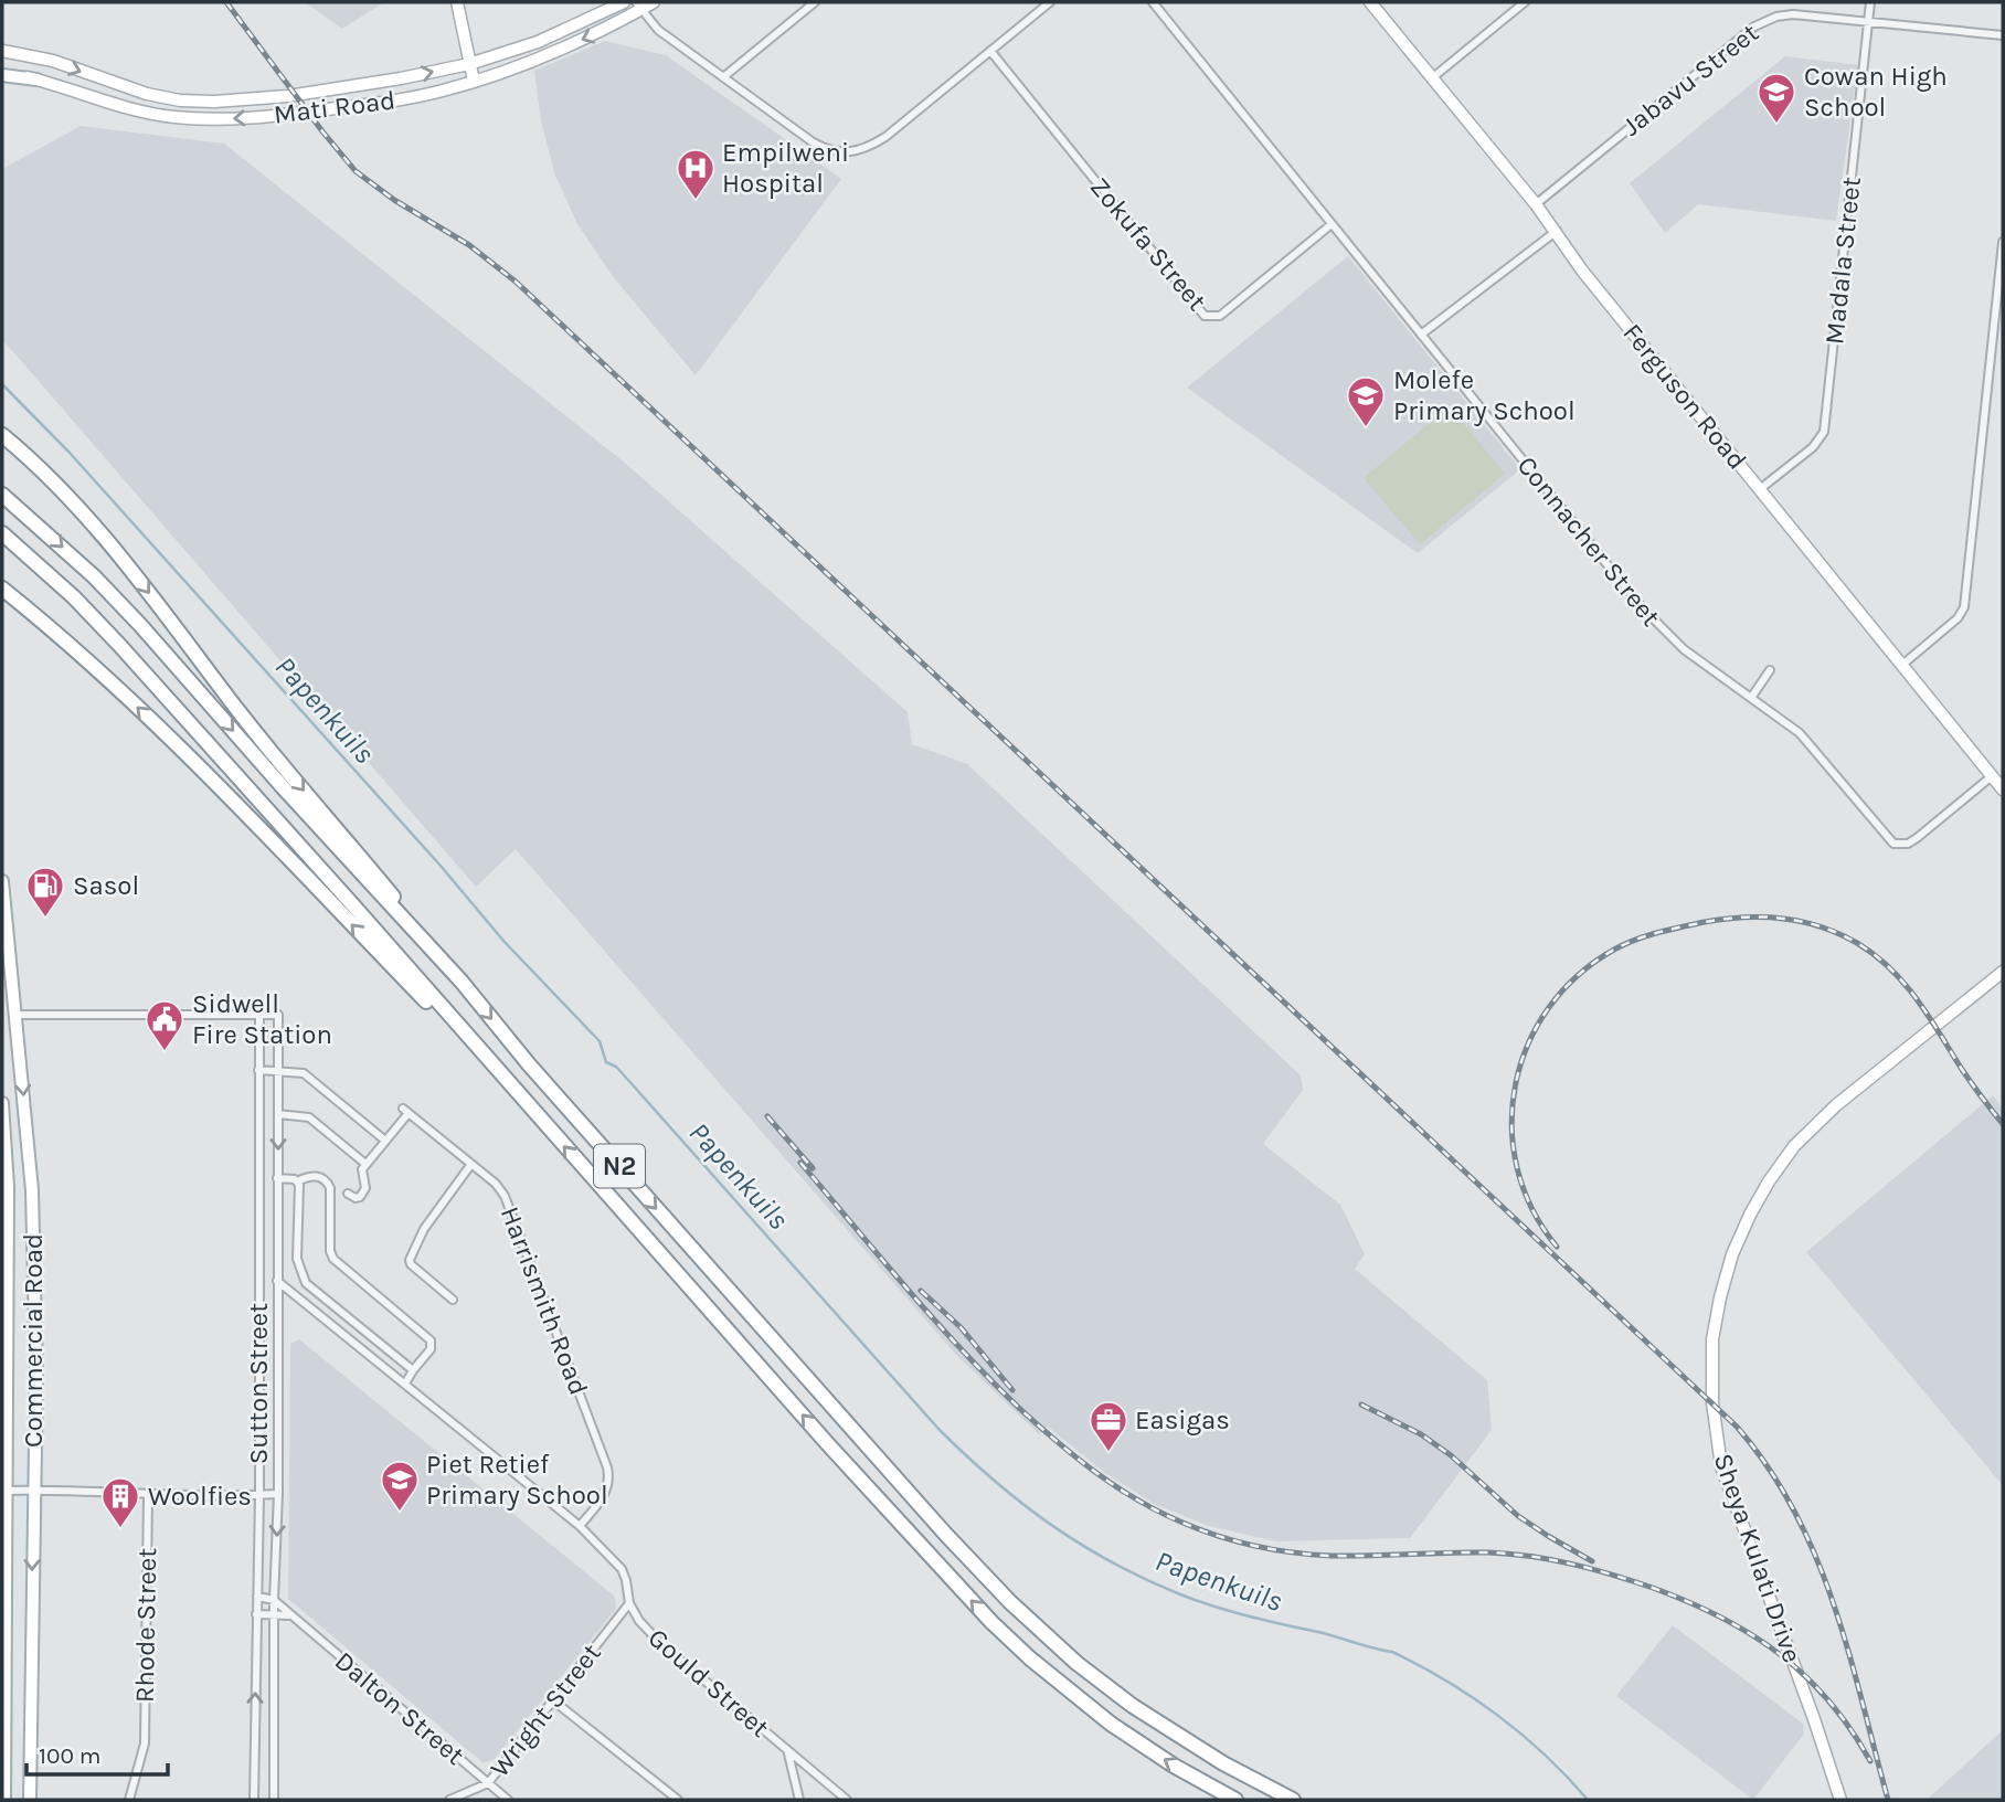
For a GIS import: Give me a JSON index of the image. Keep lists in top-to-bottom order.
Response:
{
  "streets": {
    "highway": ["N2"],
    "main road": ["Commercial Road"],
    "street": [
      "Jabavu Street",
      "Mati Road",
      "Zokufa Street",
      "Madala Street",
      "Ferguson Road",
      "Connacher Street",
      "Harrismith Road",
      "Sutton Street",
      "Sheya Kulati Drive",
      "Rhode Street",
      "Gould Street",
      "Dalton Street",
      "Wright Street"
    ]
  },
  "crossings": [
    ["Jabavu Street", "Madala Street"],
    ["Jabavu Street", "Ferguson Road"],
    ["Zokufa Street", "Connacher Street"],
    ["Madala Street", "Ferguson Road"],
    ["Ferguson Road", "Connacher Street"],
    ["Harrismith Road", "Gould Street"],
    ["Sutton Street", "Gould Street"],
    ["Sutton Street", "Dalton Street"],
    ["Gould Street", "Wright Street"],
    ["Dalton Street", "Wright Street"]
  ],
  "water": ["Papenkuils"],
  "places": {
    "school or university": ["Cowan High School", "Molefe Primary School", "Piet Retief Primary School"],
    "hospital": ["Empilweni Hospital"],
    "fuel station": ["Sasol"],
    "public building": ["Sidwell Fire Station"],
    "office": ["Easigas"],
    "building": ["Woolfies"]
  },
  "scale_bar": "100 m"
}
